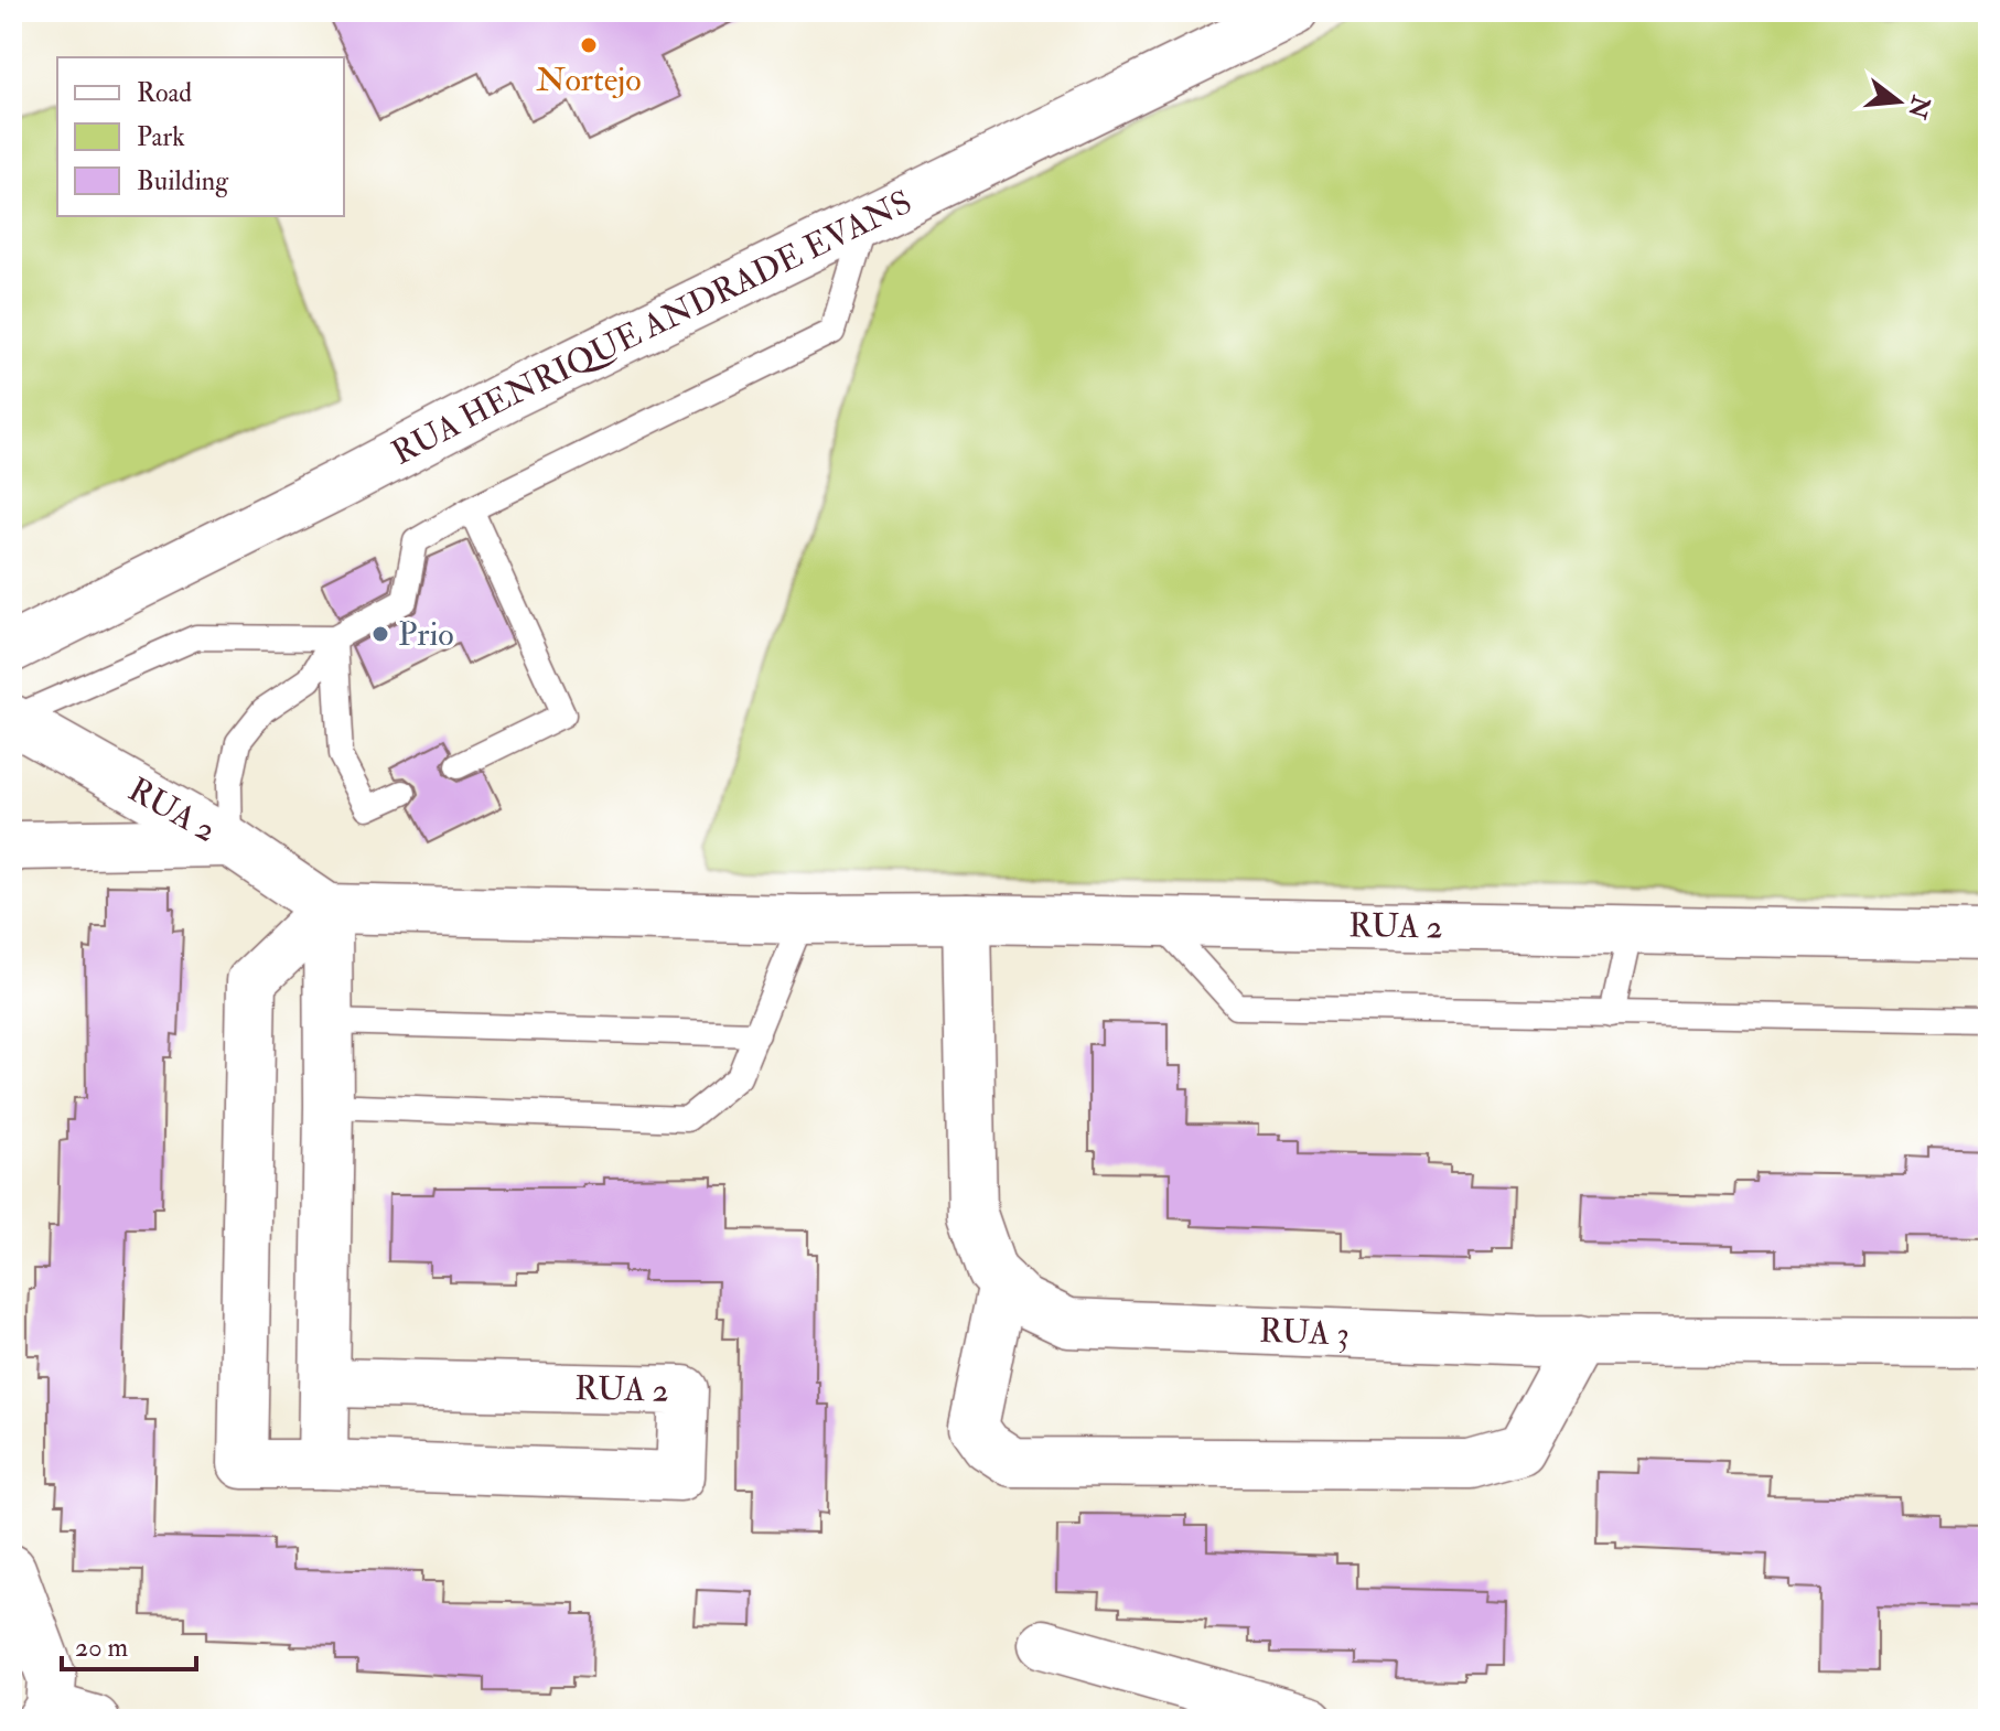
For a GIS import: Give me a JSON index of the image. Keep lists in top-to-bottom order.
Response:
{
  "streets": {
    "street": ["RUA HENRIQUE ANDRADE EVANS", "RUA 2", "RUA 3"]
  },
  "crossings": [
    ["RUA 2", "RUA 3"]
  ],
  "places": ["Nortejo", "Prio"],
  "legend": ["Road", "Park", "Building"],
  "scale_bar": "20 m",
  "north": "right"
}
